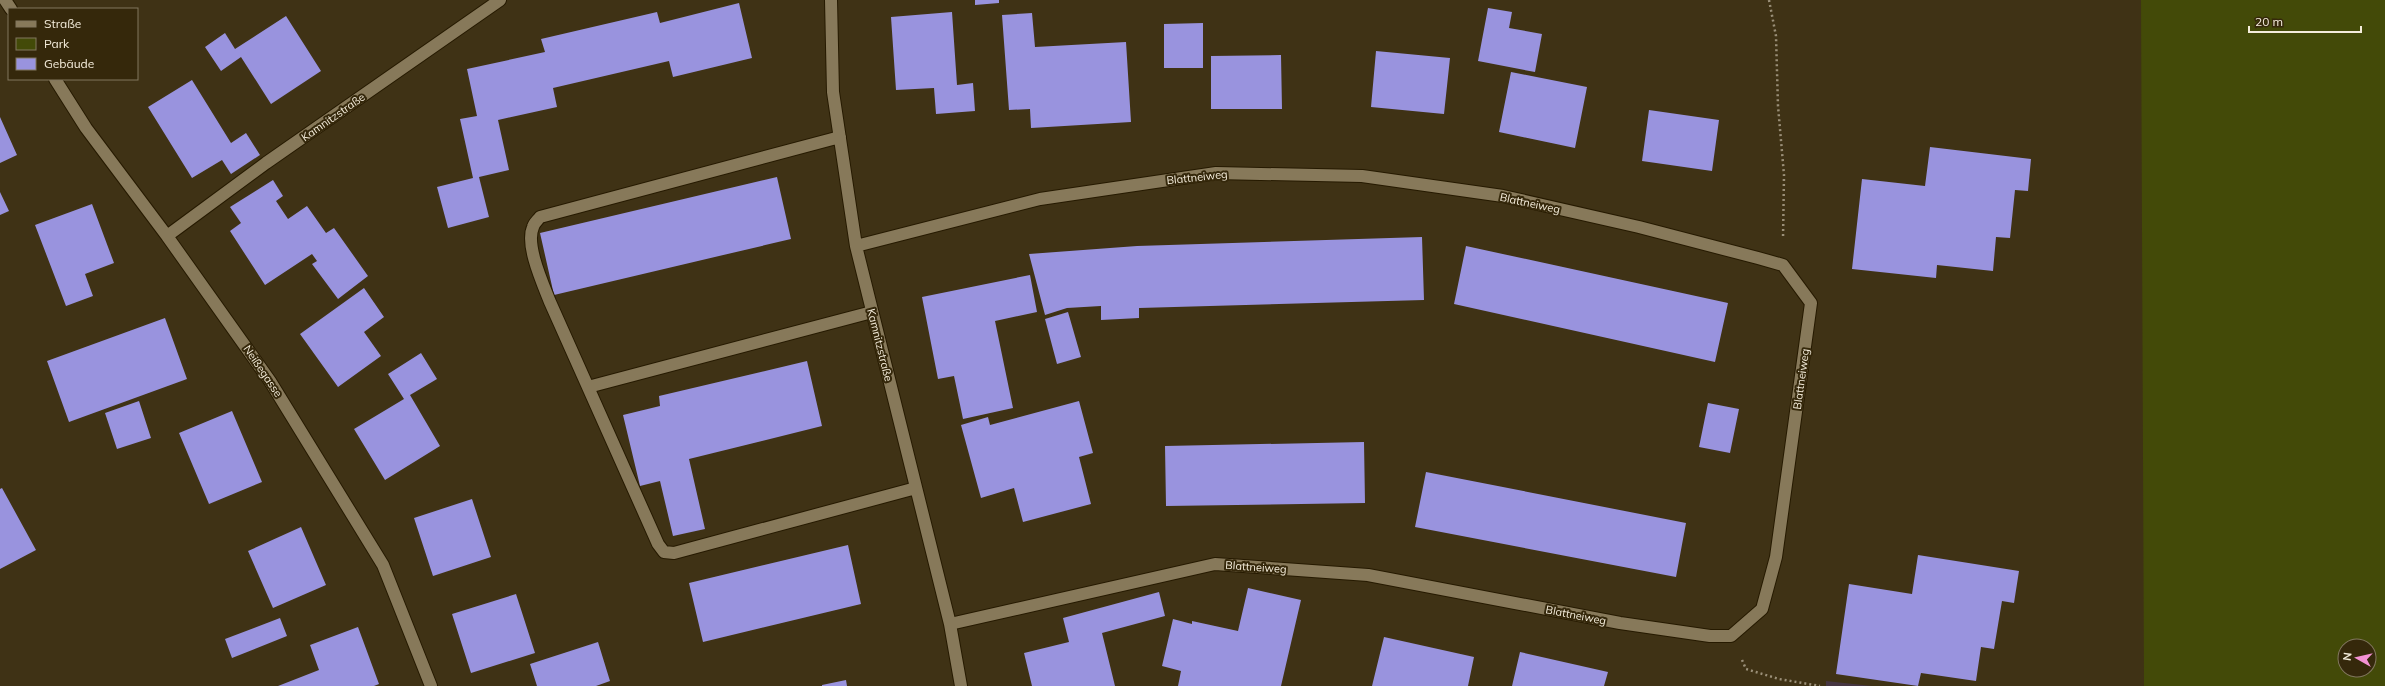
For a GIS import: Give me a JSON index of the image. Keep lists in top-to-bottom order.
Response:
{
  "streets": {
    "street": ["Kamnitzstraße", "Blattneiweg", "Neißegasse"]
  },
  "crossings": [
    ["Kamnitzstraße", "Blattneiweg"],
    ["Kamnitzstraße", "Neißegasse"]
  ],
  "legend": ["Straße", "Park", "Gebäude"],
  "scale_bar": "20 m",
  "north": "left"
}
